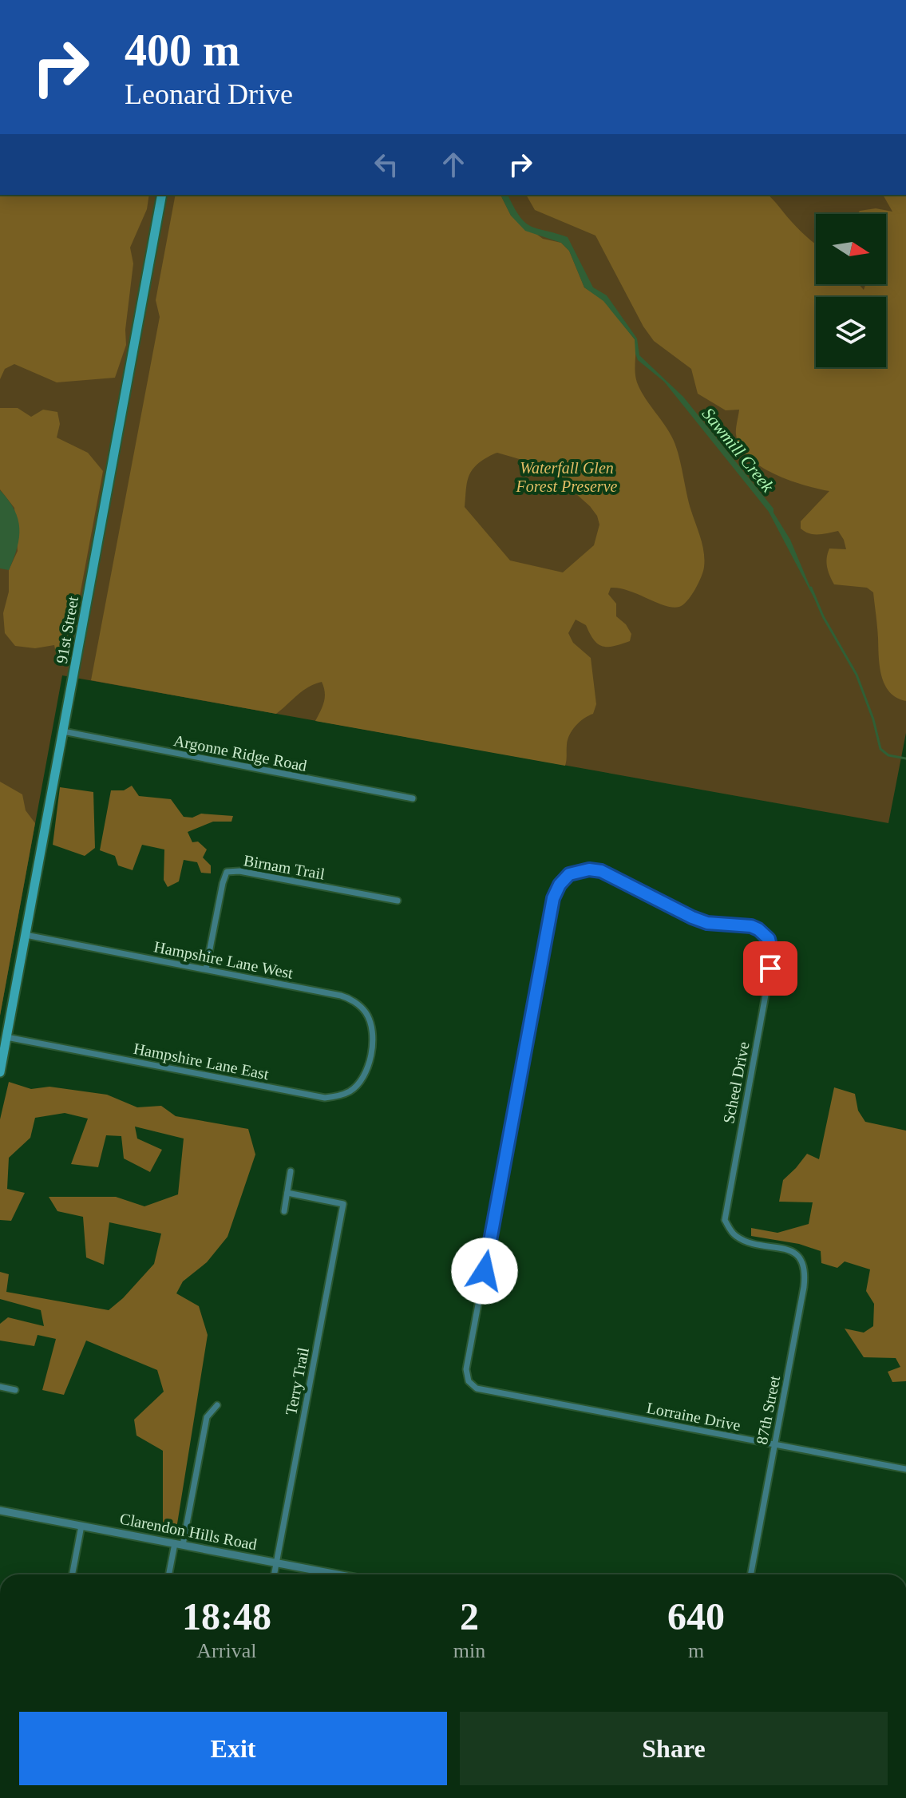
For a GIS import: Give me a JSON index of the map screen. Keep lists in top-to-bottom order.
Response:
{
  "streets": {
    "main road": ["91st Street"],
    "street": [
      "Argonne Ridge Road",
      "Birnam Trail",
      "Hampshire Lane West",
      "Hampshire Lane East",
      "Scheel Drive",
      "Terry Trail",
      "87th Street",
      "Lorraine Drive",
      "Clarendon Hills Road"
    ]
  },
  "crossings": [
    ["91st Street", "Argonne Ridge Road"],
    ["91st Street", "Hampshire Lane West"],
    ["91st Street", "Hampshire Lane East"],
    ["Birnam Trail", "Hampshire Lane West"],
    ["Hampshire Lane West", "Hampshire Lane East"],
    ["Scheel Drive", "87th Street"],
    ["Scheel Drive", "Lorraine Drive"],
    ["Terry Trail", "Clarendon Hills Road"],
    ["87th Street", "Lorraine Drive"]
  ],
  "water": ["Sawmill Creek"],
  "parks": ["Waterfall Glen Forest Preserve"],
  "north": "right",
  "page": {
    "turn": ["400 m", "Leonard Drive"],
    "eta": [
      "18:48",
      "Arrival",
      "2",
      "min",
      "640",
      "m"
    ],
    "buttons": ["Exit", "Share"]
  }
}
